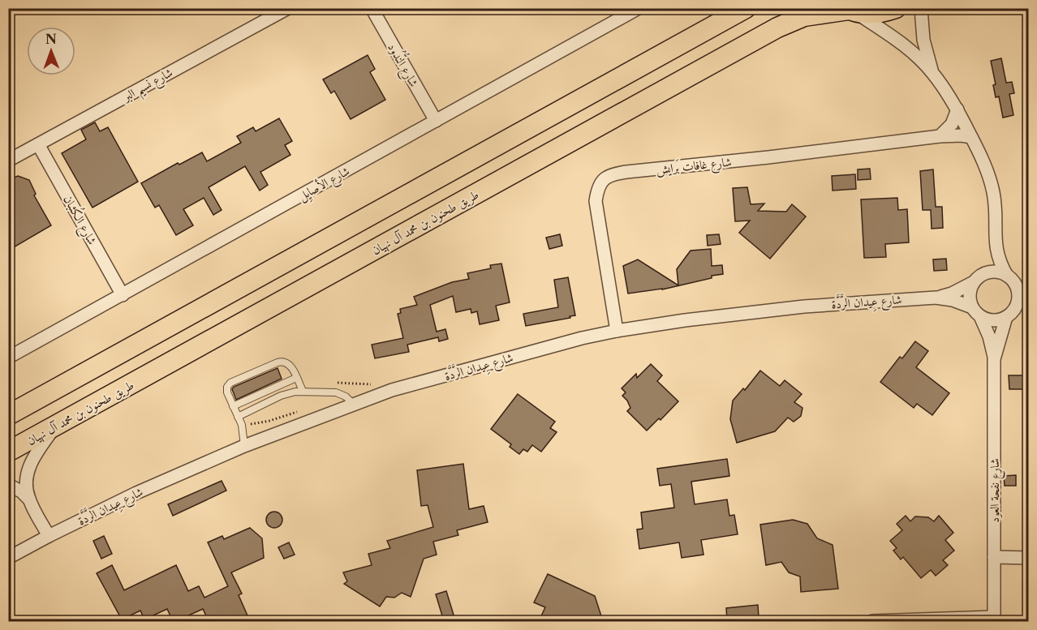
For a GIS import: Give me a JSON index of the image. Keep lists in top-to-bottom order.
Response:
{
  "streets": {
    "main road": ["طريق طحنون بن محمد آل نهيان"],
    "street": [
      "شارع النُّدُود",
      "شارع نسيم البر",
      "شارع غافات بَرايش",
      "شارع الأصايِل",
      "شارع الكُثبان",
      "شارع عِيدان الرَّدَّة",
      "شارع نفحة العود"
    ]
  },
  "crossings": [
    ["شارع النُّدُود", "شارع الأصايِل"],
    ["شارع نسيم البر", "شارع الكُثبان"],
    ["شارع غافات بَرايش", "شارع عِيدان الرَّدَّة"],
    ["شارع الأصايِل", "شارع الكُثبان"],
    ["شارع عِيدان الرَّدَّة", "شارع نفحة العود"]
  ],
  "north": "top"
}
